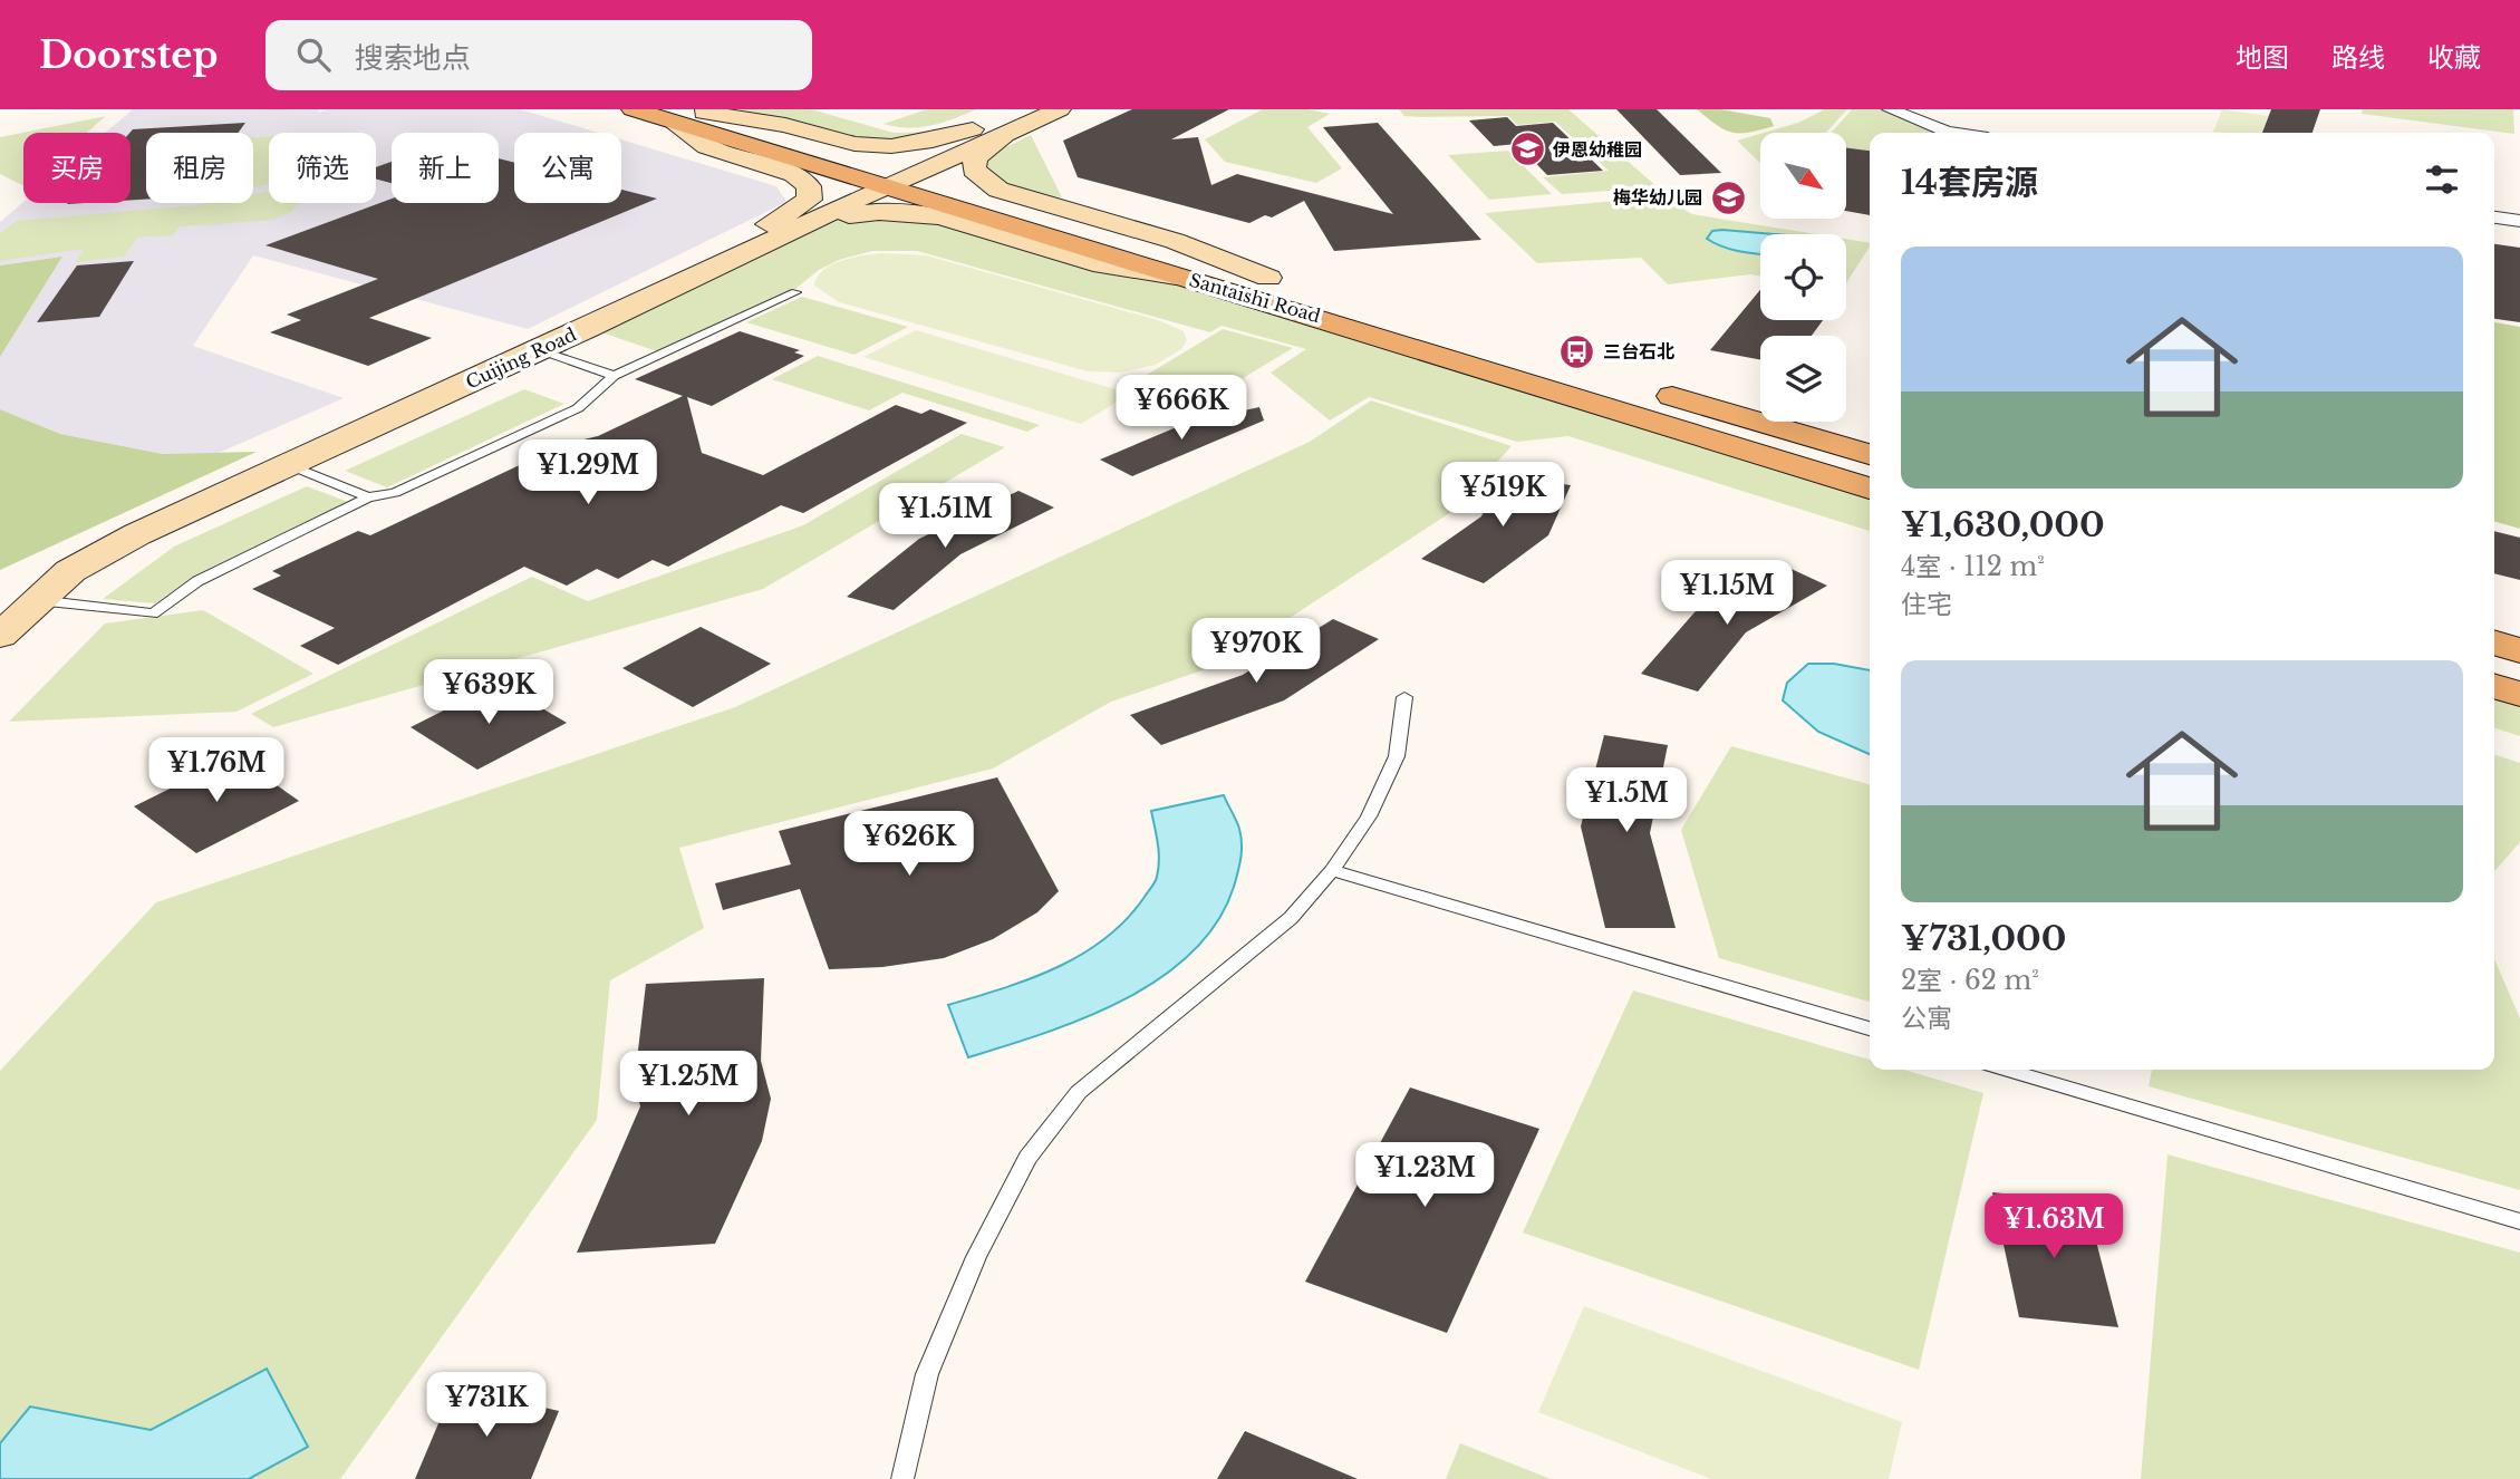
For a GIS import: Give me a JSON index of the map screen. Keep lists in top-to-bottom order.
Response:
{
  "streets": {
    "main road": ["Santaishi Road", "Cuijing Road"]
  },
  "crossings": [
    ["Santaishi Road", "Cuijing Road"]
  ],
  "places": {
    "school or university": ["伊恩幼稚园", "梅华幼儿园"],
    "bus stop": ["三台石北"]
  },
  "north": "bottom right",
  "page": {
    "header": "Doorstep",
    "search": "搜索地点",
    "nav": ["地图", "路线", "收藏"],
    "chip": [
      "买房",
      "租房",
      "筛选",
      "新上",
      "公寓"
    ],
    "heading": "14套房源",
    "list": [
      {
        "name": "¥1,630,000",
        "note": "4室 · 112 m² · 住宅"
      },
      {
        "name": "¥731,000",
        "note": "2室 · 62 m² · 公寓"
      }
    ],
    "price": [
      "¥666K",
      "¥1.29M",
      "¥519K",
      "¥1.51M",
      "¥1.15M",
      "¥970K",
      "¥639K",
      "¥1.76M",
      "¥1.5M",
      "¥626K",
      "¥1.25M",
      "¥1.23M",
      "¥1.63M",
      "¥731K"
    ]
  }
}
